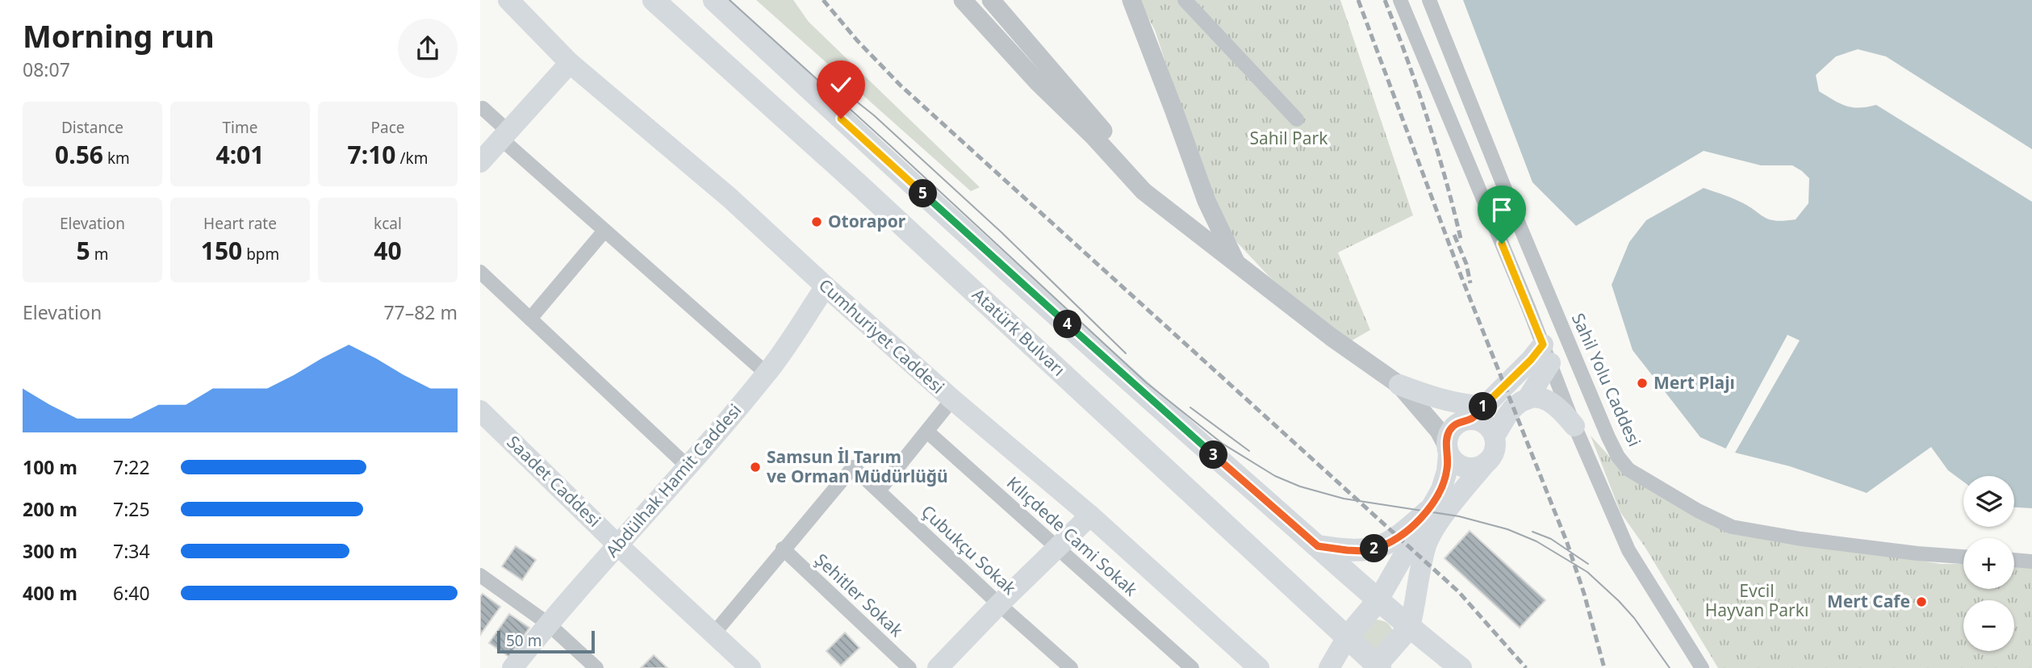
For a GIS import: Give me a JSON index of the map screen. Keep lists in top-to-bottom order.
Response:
{
  "streets": {
    "main road": [
      "Atatürk Bulvarı",
      "Cumhuriyet Caddesi",
      "Abdülhak Hamit Caddesi",
      "Saadet Caddesi"
    ],
    "street": [
      "Sahil Yolu Caddesi",
      "Kılıçdede Cami Sokak",
      "Çubukçu Sokak",
      "Şehitler Sokak"
    ]
  },
  "crossings": [
    ["Cumhuriyet Caddesi", "Abdülhak Hamit Caddesi"],
    ["Abdülhak Hamit Caddesi", "Saadet Caddesi"],
    ["Saadet Caddesi", "Çubukçu Sokak"],
    ["Çubukçu Sokak", "Şehitler Sokak"]
  ],
  "parks": ["Sahil Park", "Evcil Hayvan Parkı"],
  "places": [
    "Otorapor",
    "Mert Plajı",
    "Samsun İl Tarım ve Orman Müdürlüğü",
    "Mert Cafe"
  ],
  "scale_bar": "50 m",
  "page": {
    "heading": ["Morning run", "08:07"],
    "stats": [
      ["Distance", "0.56 km"],
      ["Time", "4:01"],
      ["Pace", "7:10 /km"],
      ["Elevation", "5 m"],
      ["Heart rate", "150 bpm"],
      ["kcal", "40"]
    ],
    "pins": [
      "5",
      "4",
      "1",
      "3",
      "2"
    ],
    "chart": ["Elevation", "77–82 m"],
    "list": [
      {
        "name": "100 m",
        "note": "7:22"
      },
      {
        "name": "200 m",
        "note": "7:25"
      },
      {
        "name": "300 m",
        "note": "7:34"
      },
      {
        "name": "400 m",
        "note": "6:40"
      }
    ],
    "map_buttons": ["+", "−"],
    "scale": "50 m"
  }
}
